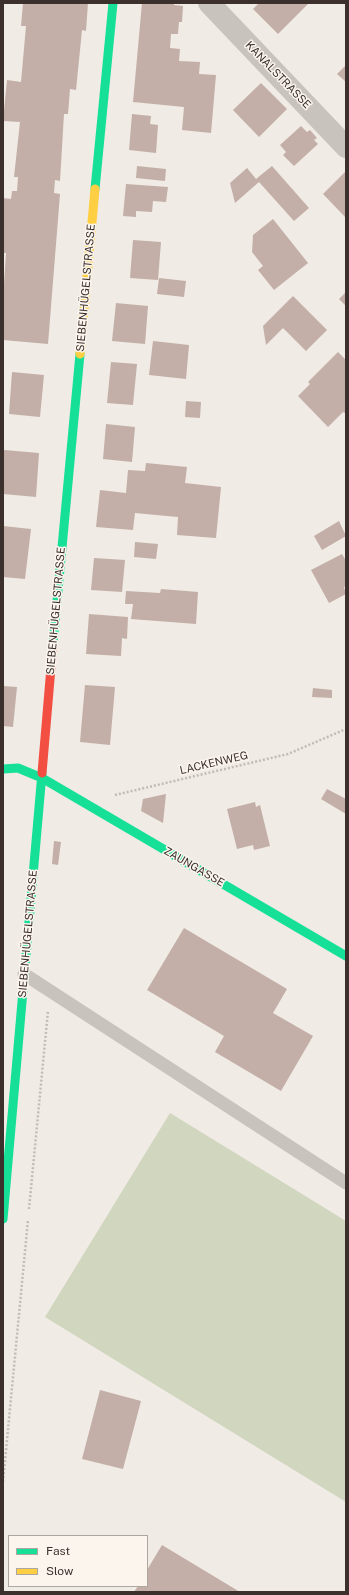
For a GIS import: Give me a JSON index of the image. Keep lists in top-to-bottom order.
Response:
{
  "streets": {
    "street": ["KANALSTRASSE", "SIEBENHÜGELSTRASSE", "ZAUNGASSE"],
    "path": ["LACKENWEG"]
  },
  "crossings": [
    ["SIEBENHÜGELSTRASSE", "ZAUNGASSE"],
    ["LACKENWEG", "ZAUNGASSE"]
  ],
  "legend": ["Fast", "Slow"]
}
